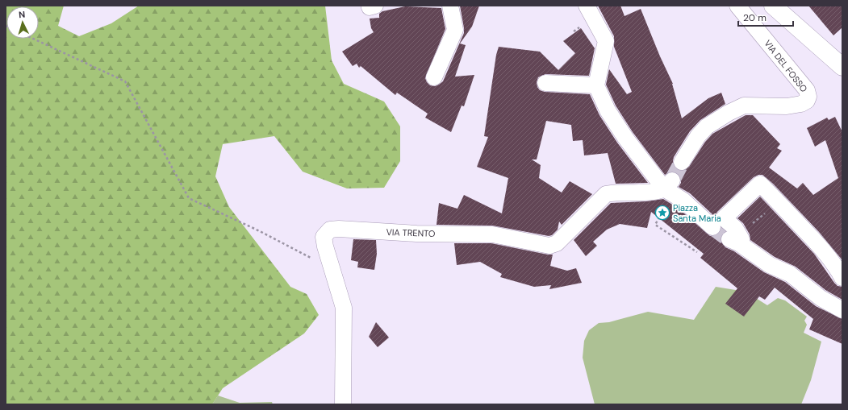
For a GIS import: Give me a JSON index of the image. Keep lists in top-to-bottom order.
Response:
{
  "streets": {
    "street": ["VIA DEL FOSSO", "VIA TRENTO"]
  },
  "places": {
    "place": ["Piazza Santa Maria"]
  },
  "scale_bar": "20 m",
  "north": "top"
}
